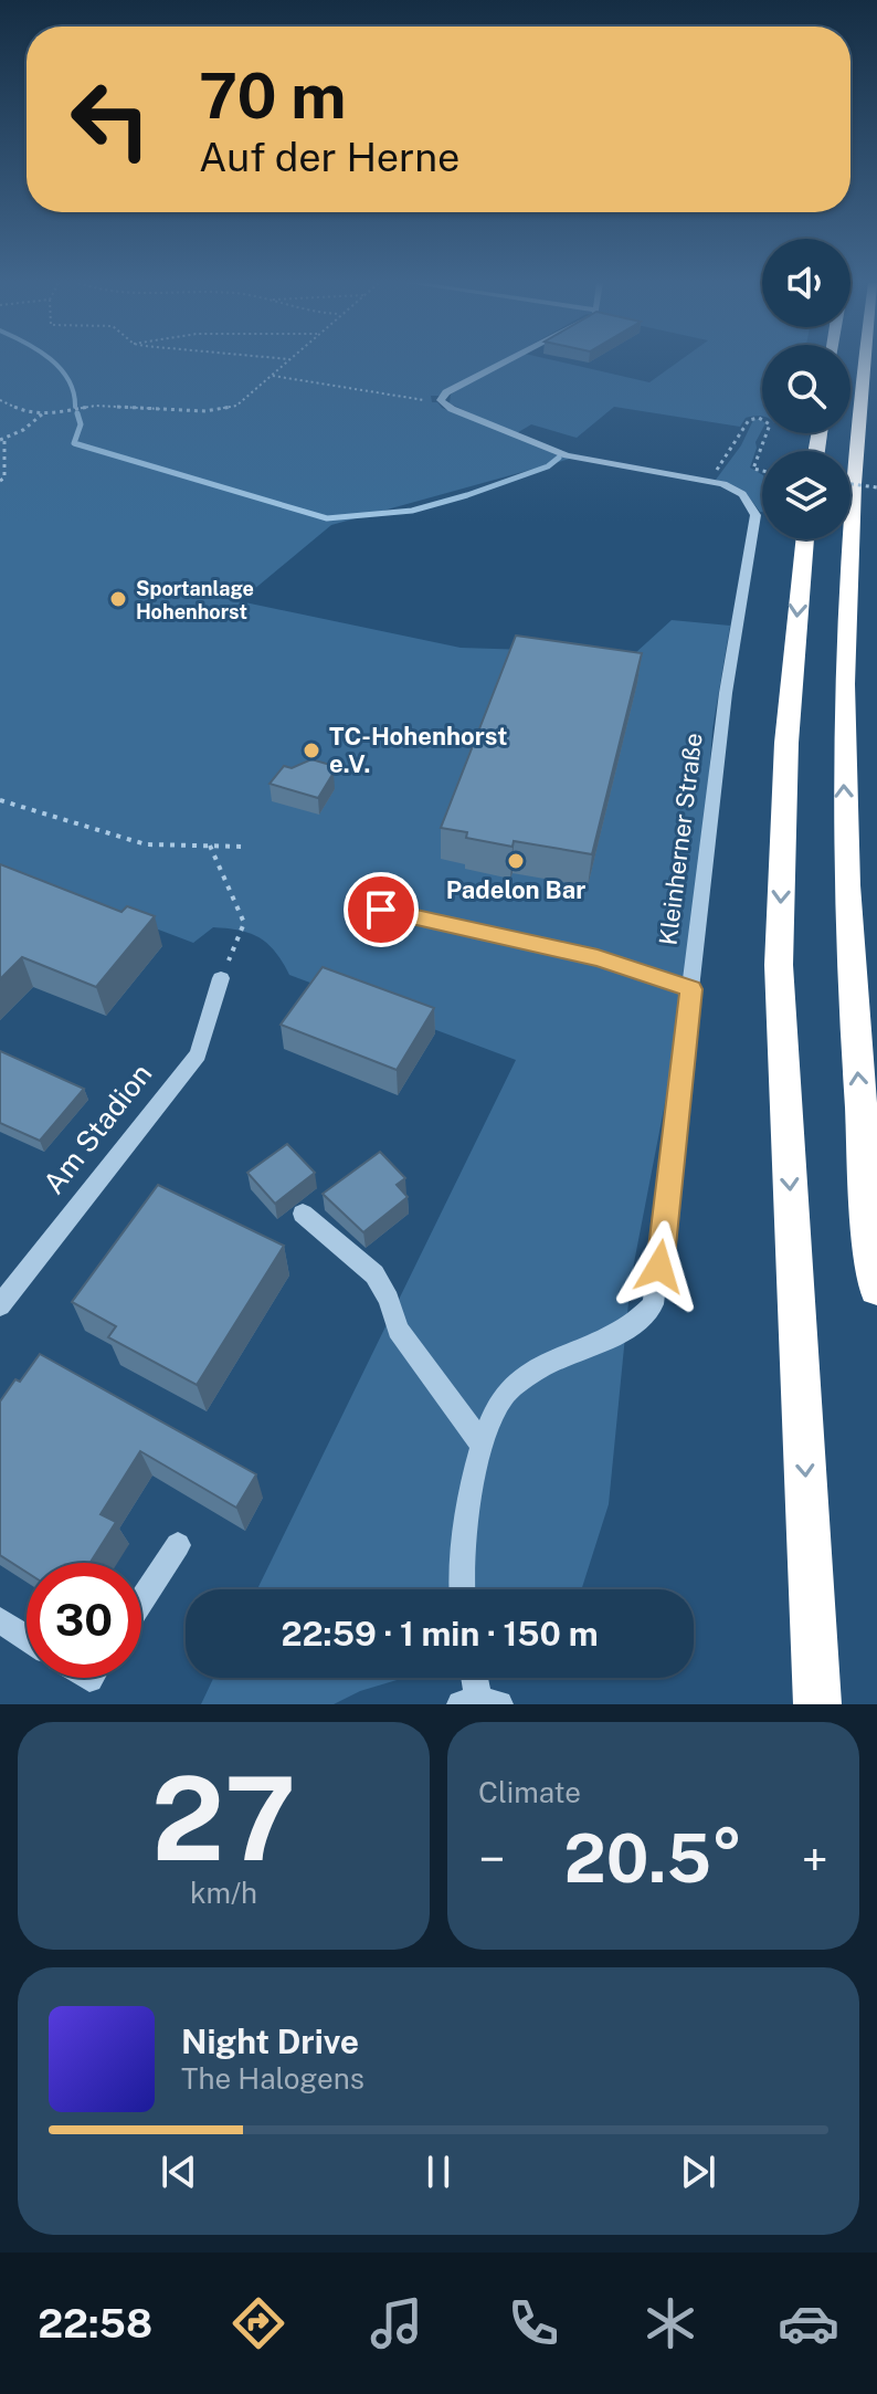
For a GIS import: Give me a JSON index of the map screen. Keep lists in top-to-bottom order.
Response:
{
  "streets": {
    "street": ["Kleinherner Straße", "Am Stadion"]
  },
  "places": ["Sportanlage Hohenhorst", "TC-Hohenhorst e.V.", "Padelon Bar"],
  "page": {
    "turn": ["70 m", "Auf der Herne"],
    "limit": "30",
    "trip": "22:59 · 1 min · 150 m",
    "tile": [
      ["27", "km/h"],
      "Climate"
    ],
    "heat": ["−", "20.5°", "+"],
    "song": ["Night Drive", "The Halogens"],
    "tabs": "22:58"
  }
}
